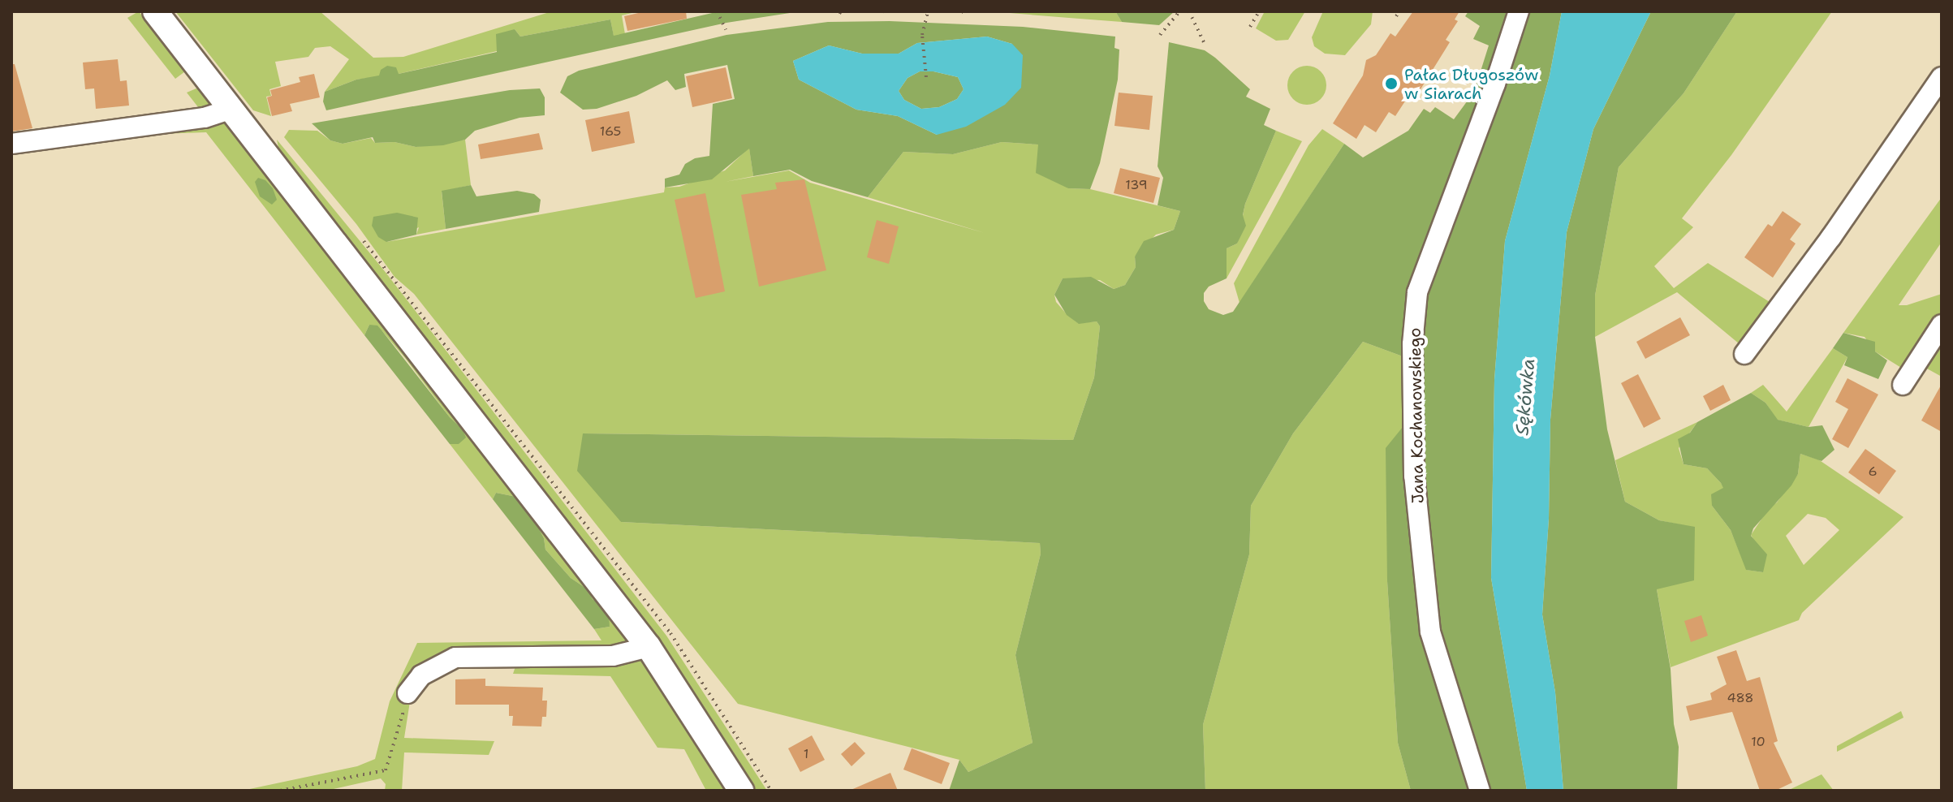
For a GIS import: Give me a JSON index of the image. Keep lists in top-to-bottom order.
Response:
{
  "streets": {
    "street": ["Jana Kochanowskiego"]
  },
  "water": ["Sękówka"],
  "places": ["Pałac Długoszów w Siarach"],
  "house_numbers": [
    "165",
    "139",
    "6",
    "488",
    "10",
    "1"
  ]
}
